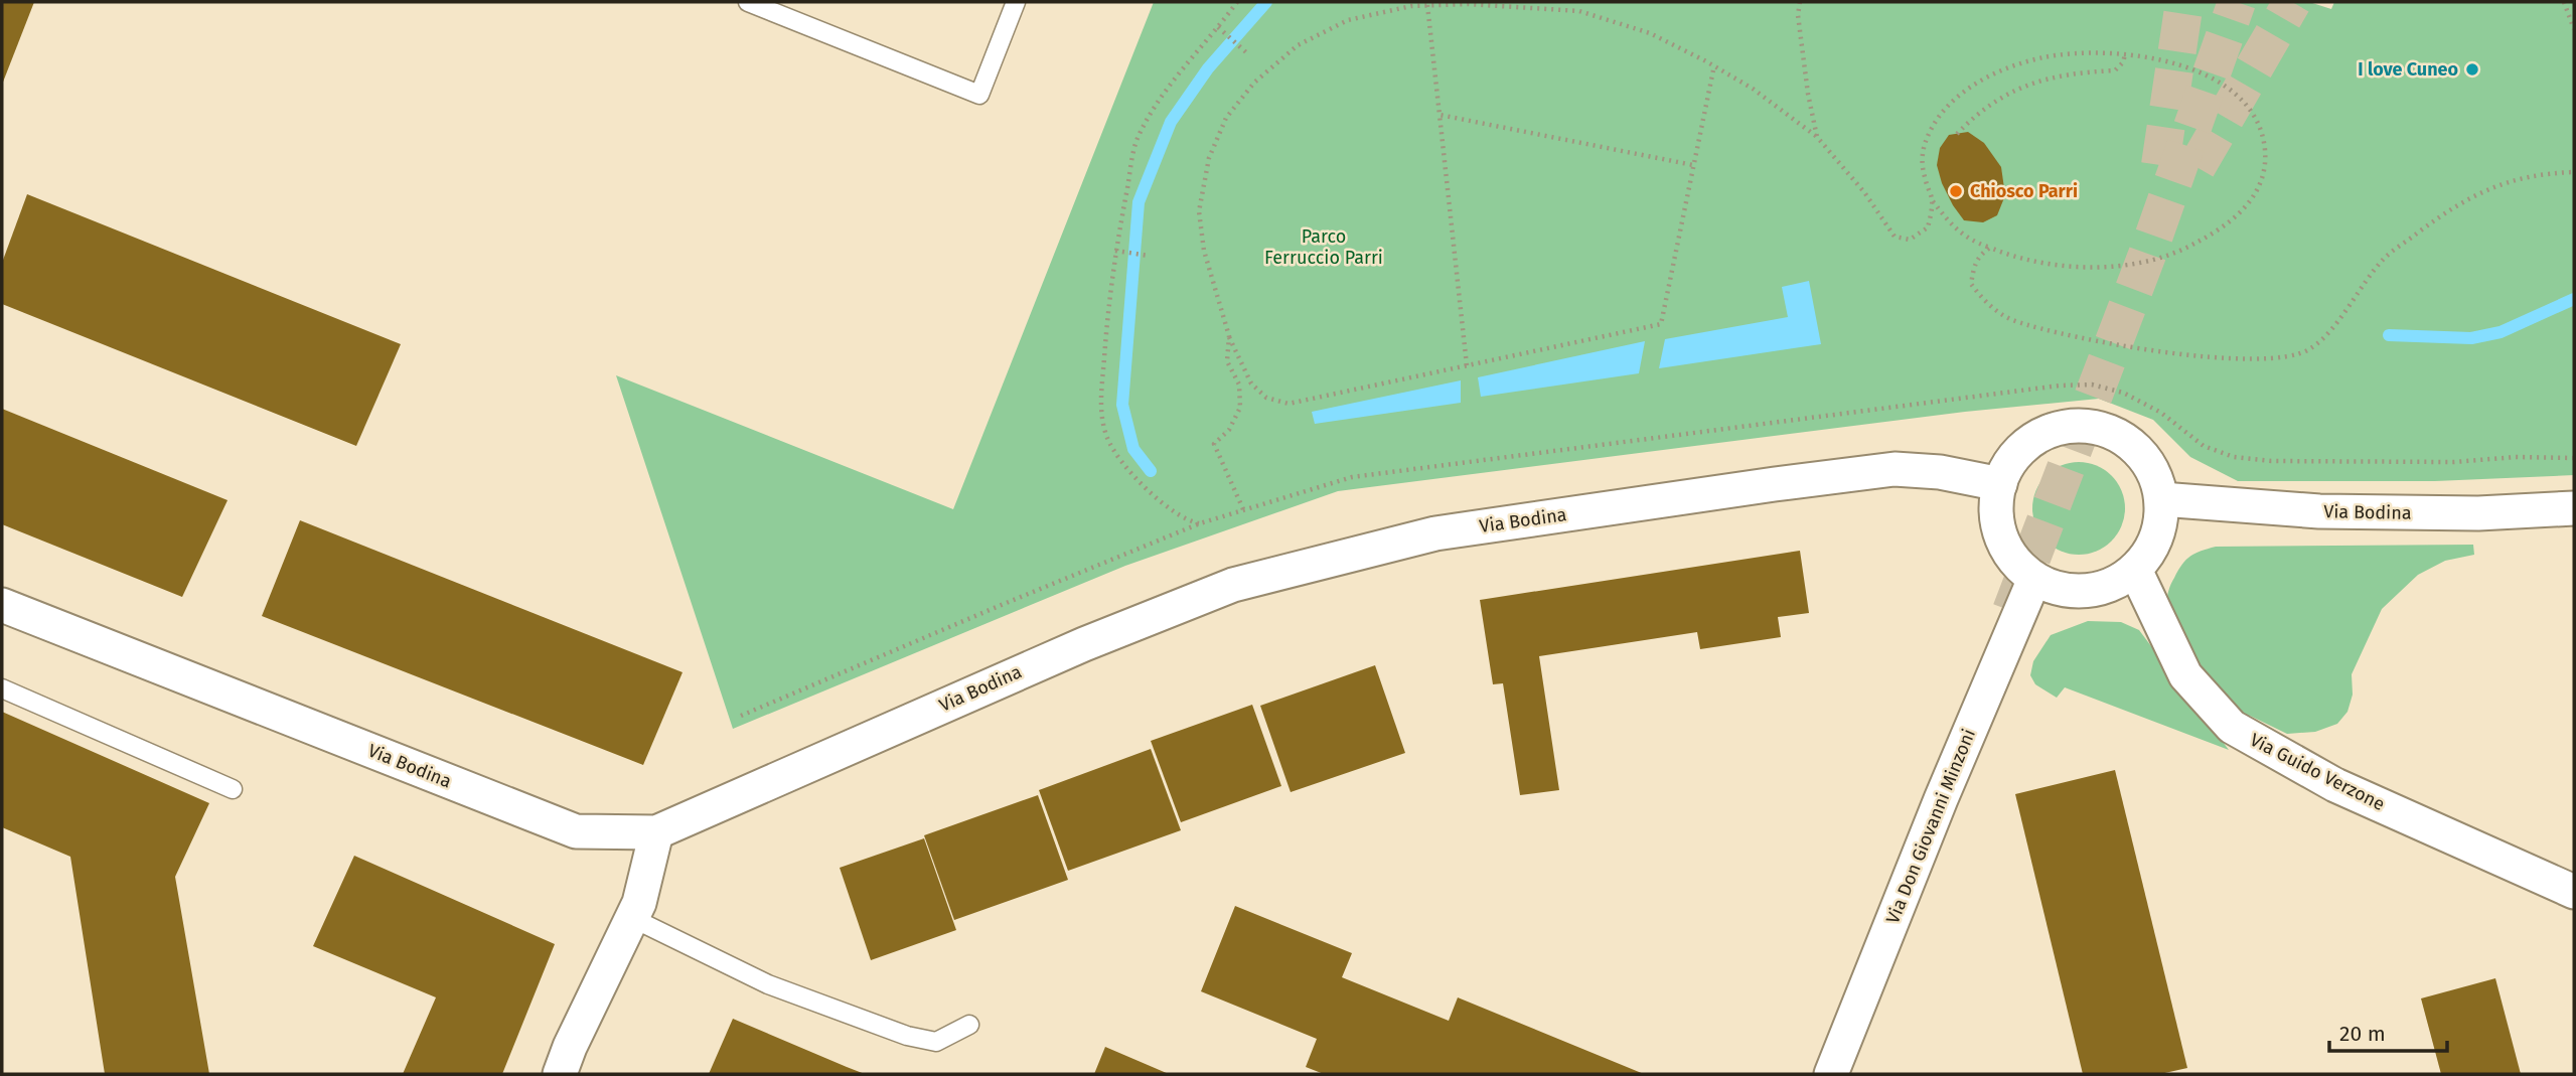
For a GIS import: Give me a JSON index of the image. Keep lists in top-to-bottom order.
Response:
{
  "streets": {
    "street": ["Via Bodina", "Via Guido Verzone", "Via Don Giovanni Minzoni"]
  },
  "crossings": [
    ["Via Bodina", "Via Guido Verzone"],
    ["Via Bodina", "Via Don Giovanni Minzoni"],
    ["Via Guido Verzone", "Via Don Giovanni Minzoni"]
  ],
  "parks": ["Parco Ferruccio Parri"],
  "places": ["I love Cuneo", "Chiosco Parri"],
  "scale_bar": "20 m"
}
